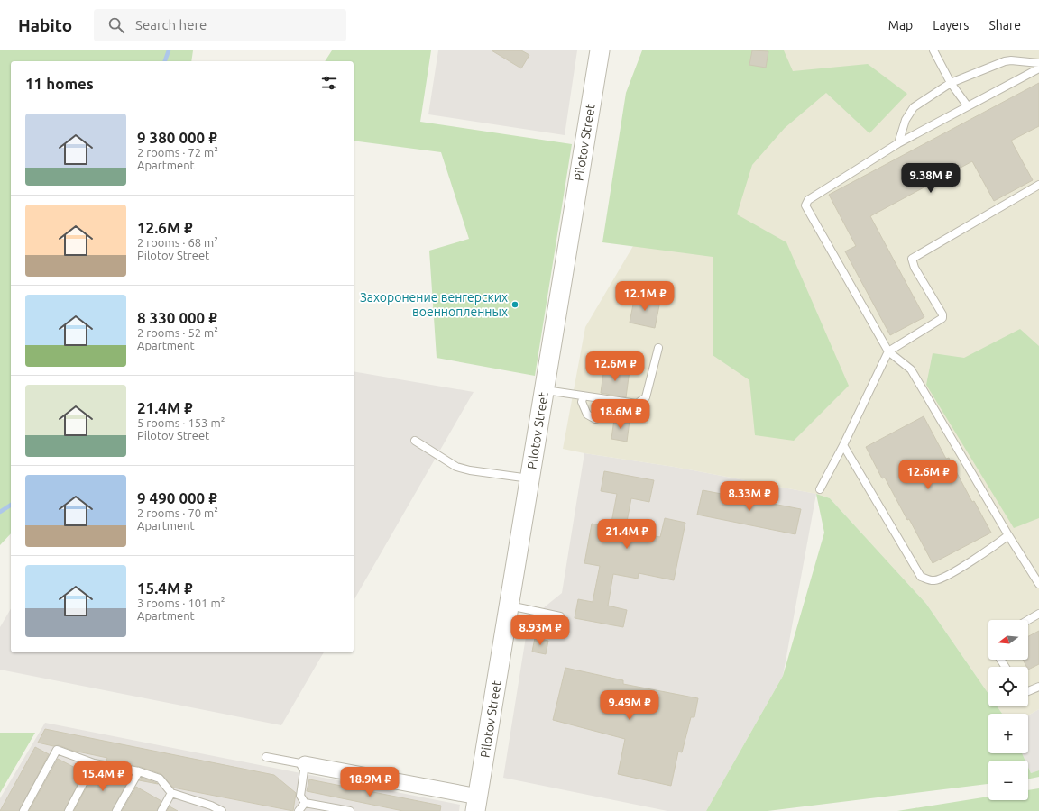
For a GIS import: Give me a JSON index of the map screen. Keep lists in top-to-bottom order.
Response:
{
  "streets": {
    "street": ["Pilotov Street"]
  },
  "places": ["Захоронение венгерских военнопленных"],
  "north": "left",
  "page": {
    "header": "Habito",
    "search": "Search here",
    "nav": ["Map", "Layers", "Share"],
    "heading": "11 homes",
    "list": [
      {
        "name": "9 380 000 ₽",
        "note": "2 rooms · 72 m² · Apartment"
      },
      {
        "name": "12.6M ₽",
        "note": "2 rooms · 68 m² · Pilotov Street"
      },
      {
        "name": "8 330 000 ₽",
        "note": "2 rooms · 52 m² · Apartment"
      },
      {
        "name": "21.4M ₽",
        "note": "5 rooms · 153 m² · Pilotov Street"
      },
      {
        "name": "9 490 000 ₽",
        "note": "2 rooms · 70 m² · Apartment"
      },
      {
        "name": "15.4M ₽",
        "note": "3 rooms · 101 m² · Apartment"
      }
    ],
    "price": [
      "9.38M ₽",
      "12.1M ₽",
      "12.6M ₽",
      "18.6M ₽",
      "12.6M ₽",
      "8.33M ₽",
      "21.4M ₽",
      "8.93M ₽",
      "9.49M ₽",
      "15.4M ₽",
      "18.9M ₽"
    ],
    "map_buttons": ["+", "−"]
  }
}
